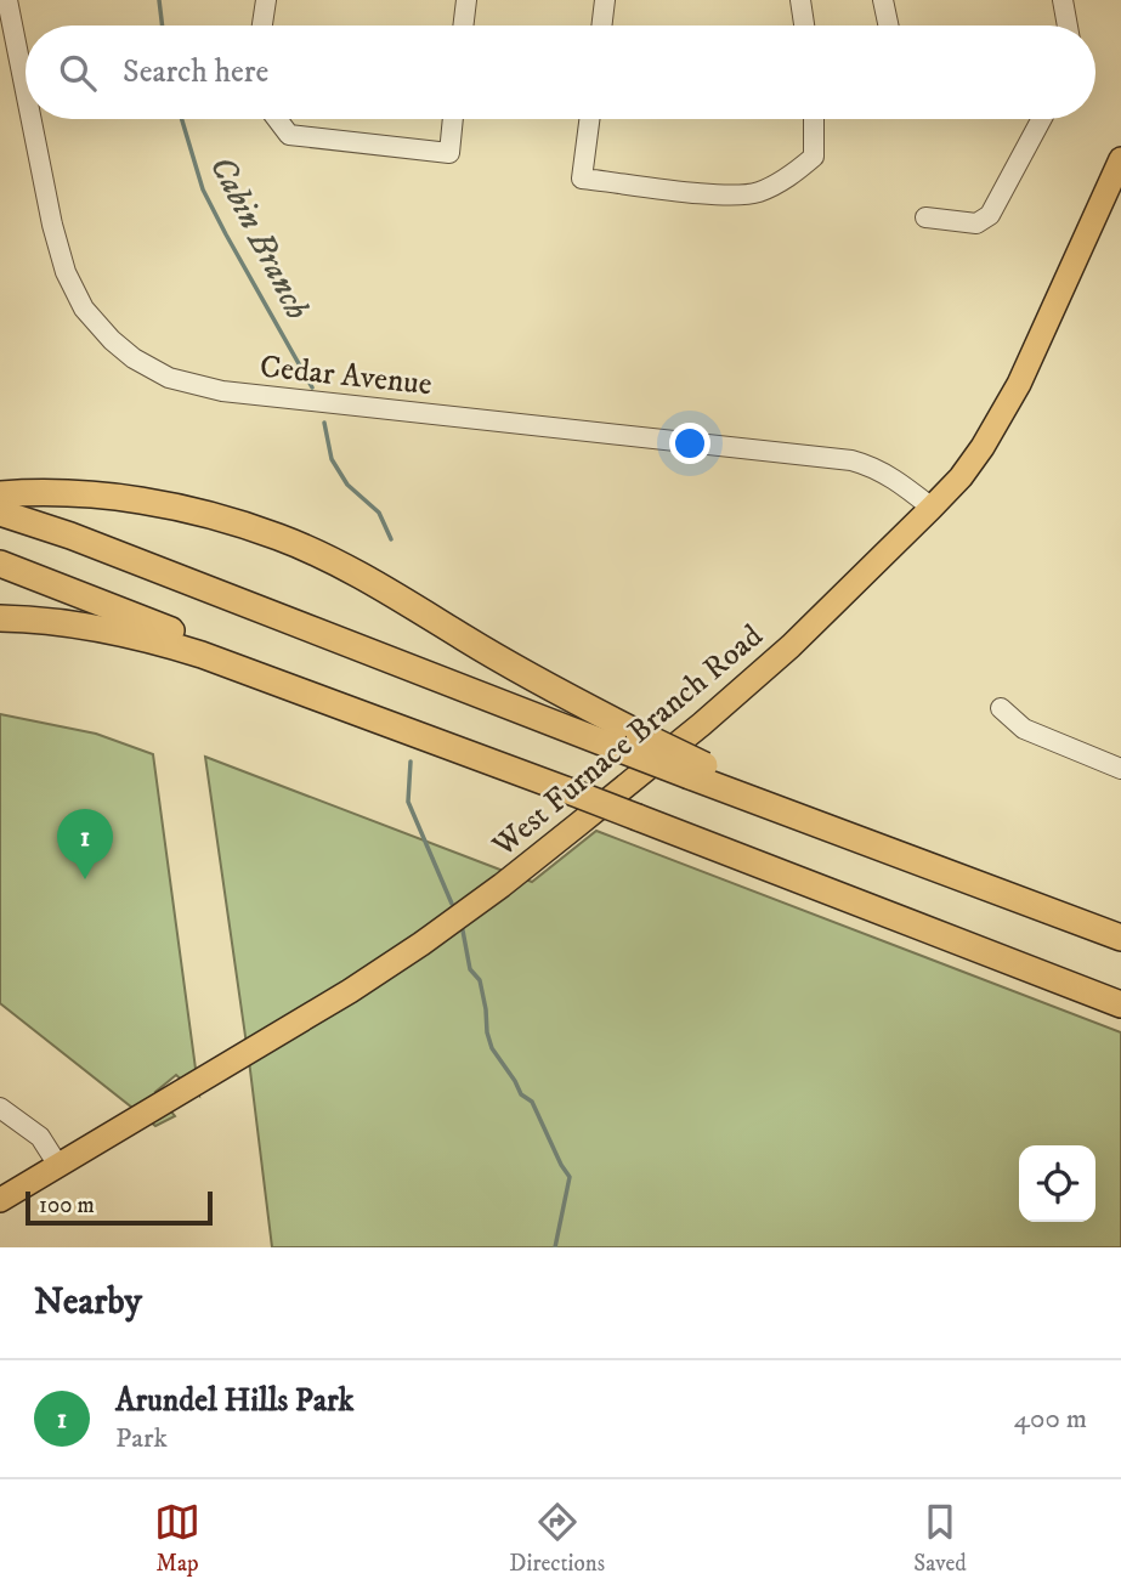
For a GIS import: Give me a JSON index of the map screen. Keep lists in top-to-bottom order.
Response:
{
  "streets": {
    "main road": ["West Furnace Branch Road"],
    "street": ["Cedar Avenue"]
  },
  "crossings": [
    ["Cedar Avenue", "West Furnace Branch Road"]
  ],
  "water": ["Cabin Branch"],
  "scale_bar": "100 m",
  "page": {
    "search": "Search here",
    "pins": "1",
    "scale": "100 m",
    "heading": "Nearby",
    "list": [
      {
        "mark": "1",
        "name": "Arundel Hills Park",
        "note": "Park",
        "value": "400 m"
      }
    ],
    "nav": ["Map", "Directions", "Saved"]
  }
}
